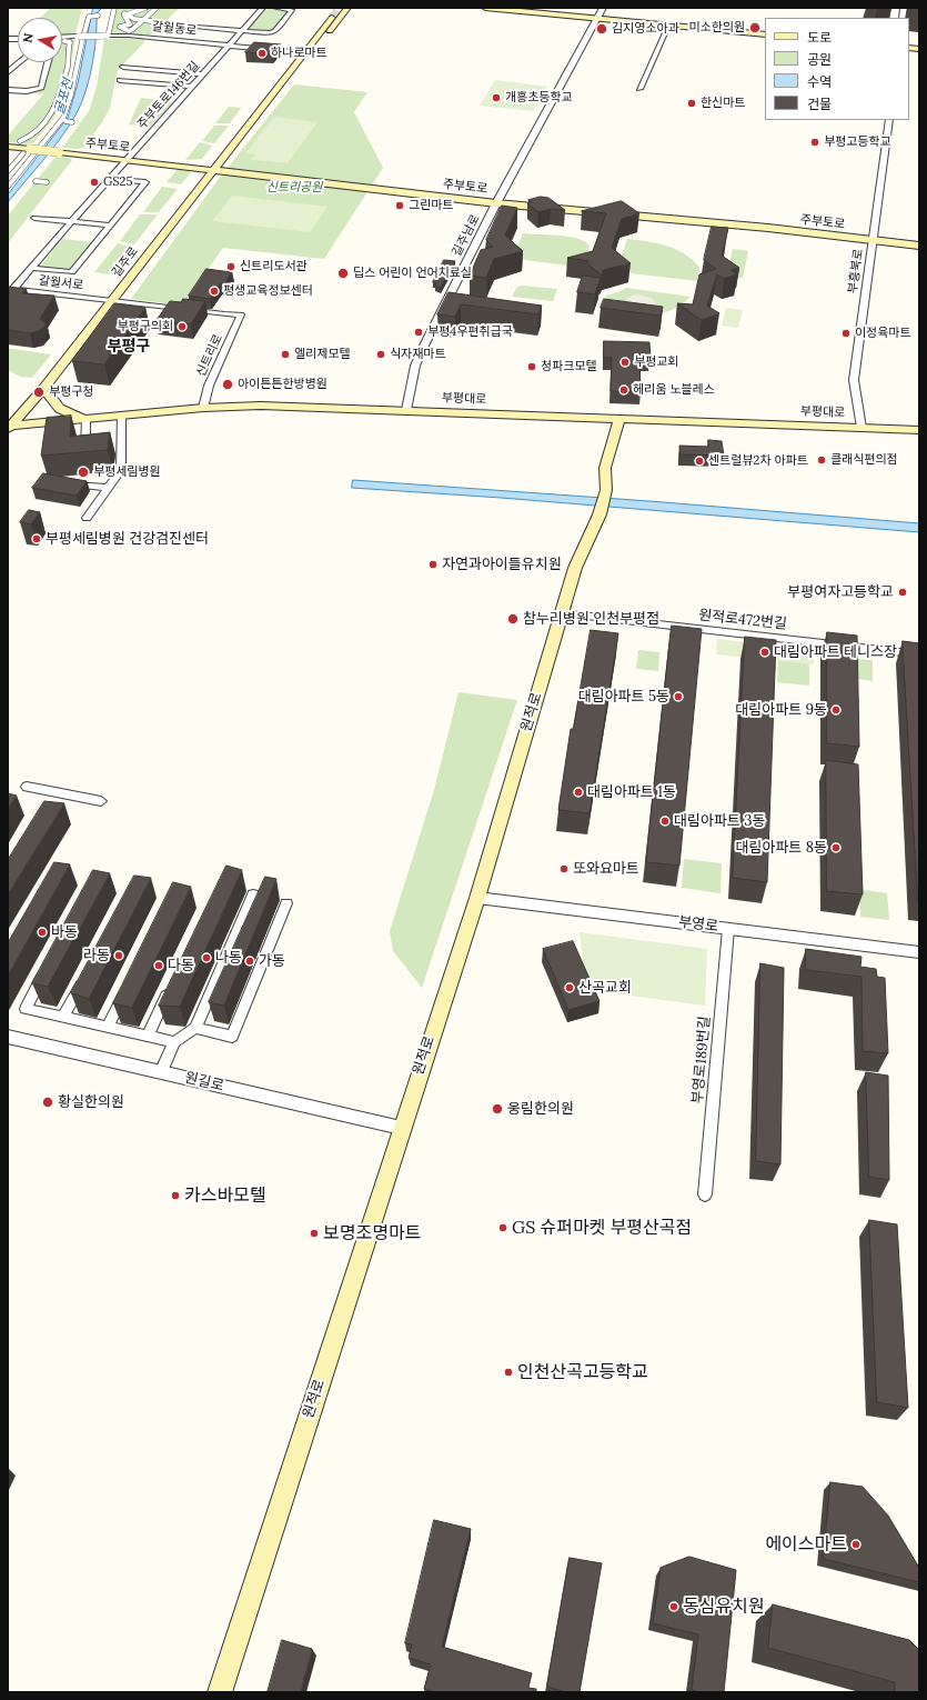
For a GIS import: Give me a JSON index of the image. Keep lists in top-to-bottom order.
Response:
{
  "streets": {
    "main road": [
      "주부토로",
      "길주로",
      "부평대로",
      "원적로"
    ],
    "street": [
      "갈월동로",
      "주부토로146번길",
      "길주남로",
      "부흥북로",
      "갈월서로",
      "신트리로",
      "원적로472번길",
      "부영로",
      "부영로189번길",
      "원길로"
    ]
  },
  "crossings": [
    ["갈월동로", "주부토로146번길"],
    ["갈월동로", "길주로"],
    ["주부토로146번길", "주부토로"],
    ["주부토로146번길", "갈월서로"],
    ["주부토로", "길주남로"],
    ["주부토로", "길주로"],
    ["주부토로", "부흥북로"],
    ["길주남로", "부평대로"],
    ["길주로", "갈월서로"],
    ["길주로", "부평대로"],
    ["부흥북로", "부평대로"],
    ["갈월서로", "신트리로"],
    ["신트리로", "부평대로"],
    ["부평대로", "원적로"],
    ["원적로472번길", "원적로"],
    ["원적로", "부영로"],
    ["원적로", "원길로"],
    ["부영로", "부영로189번길"]
  ],
  "districts": ["부평구"],
  "water": ["굴포천"],
  "parks": ["신트리공원"],
  "places": [
    "미소한의원",
    "김지영소아과",
    "하나로마트",
    "개흥초등학교",
    "한신마트",
    "부평고등학교",
    "GS25",
    "그린마트",
    "신트리도서관",
    "딥스 어린이 언어치료실",
    "평생교육정보센터",
    "부평구의회",
    "부평4우편취급국",
    "이정육마트",
    "엘리제모텔",
    "식자재마트",
    "부평교회",
    "청파크모텔",
    "아이튼튼한방병원",
    "헤리움 노블레스",
    "부평구청",
    "클래식편의점",
    "센트럴뷰2차 아파트",
    "부평세림병원",
    "부평세림병원 건강검진센터",
    "자연과아이들유치원",
    "부평여자고등학교",
    "참누리병원 인천부평점",
    "대림아파트 테니스장",
    "대림아파트 5동",
    "대림아파트 9동",
    "대림아파트 1동",
    "대림아파트 3동",
    "대림아파트 8동",
    "또와요마트",
    "바동",
    "라동",
    "나동",
    "가동",
    "다동",
    "산곡교회",
    "황실한의원",
    "웅림한의원",
    "카스바모텔",
    "GS 슈퍼마켓 부평산곡점",
    "보명조명마트",
    "인천산곡고등학교",
    "에이스마트",
    "동심유치원"
  ],
  "legend": [
    "도로",
    "공원",
    "수역",
    "건물"
  ],
  "north": "left"
}
